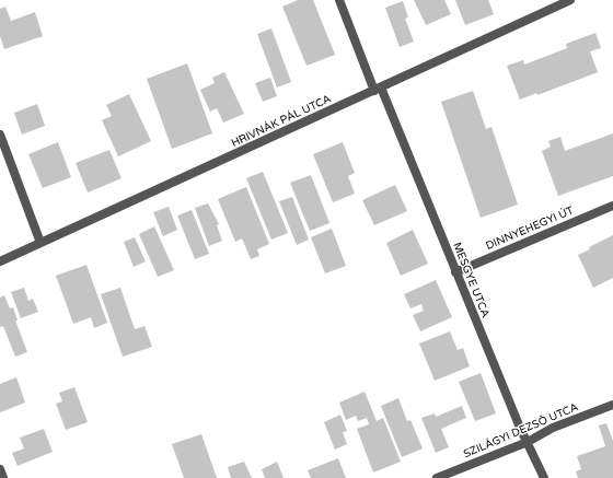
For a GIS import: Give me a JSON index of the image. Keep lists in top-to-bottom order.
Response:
{
  "streets": {
    "street": [
      "HRIVNÁK PÁL UTCA",
      "DINNYEHEGYI ÚT",
      "MESGYE UTCA",
      "SZILÁGYI DEZSŐ UTCA"
    ]
  },
  "crossings": [
    ["HRIVNÁK PÁL UTCA", "MESGYE UTCA"],
    ["DINNYEHEGYI ÚT", "MESGYE UTCA"],
    ["MESGYE UTCA", "SZILÁGYI DEZSŐ UTCA"]
  ]
}
